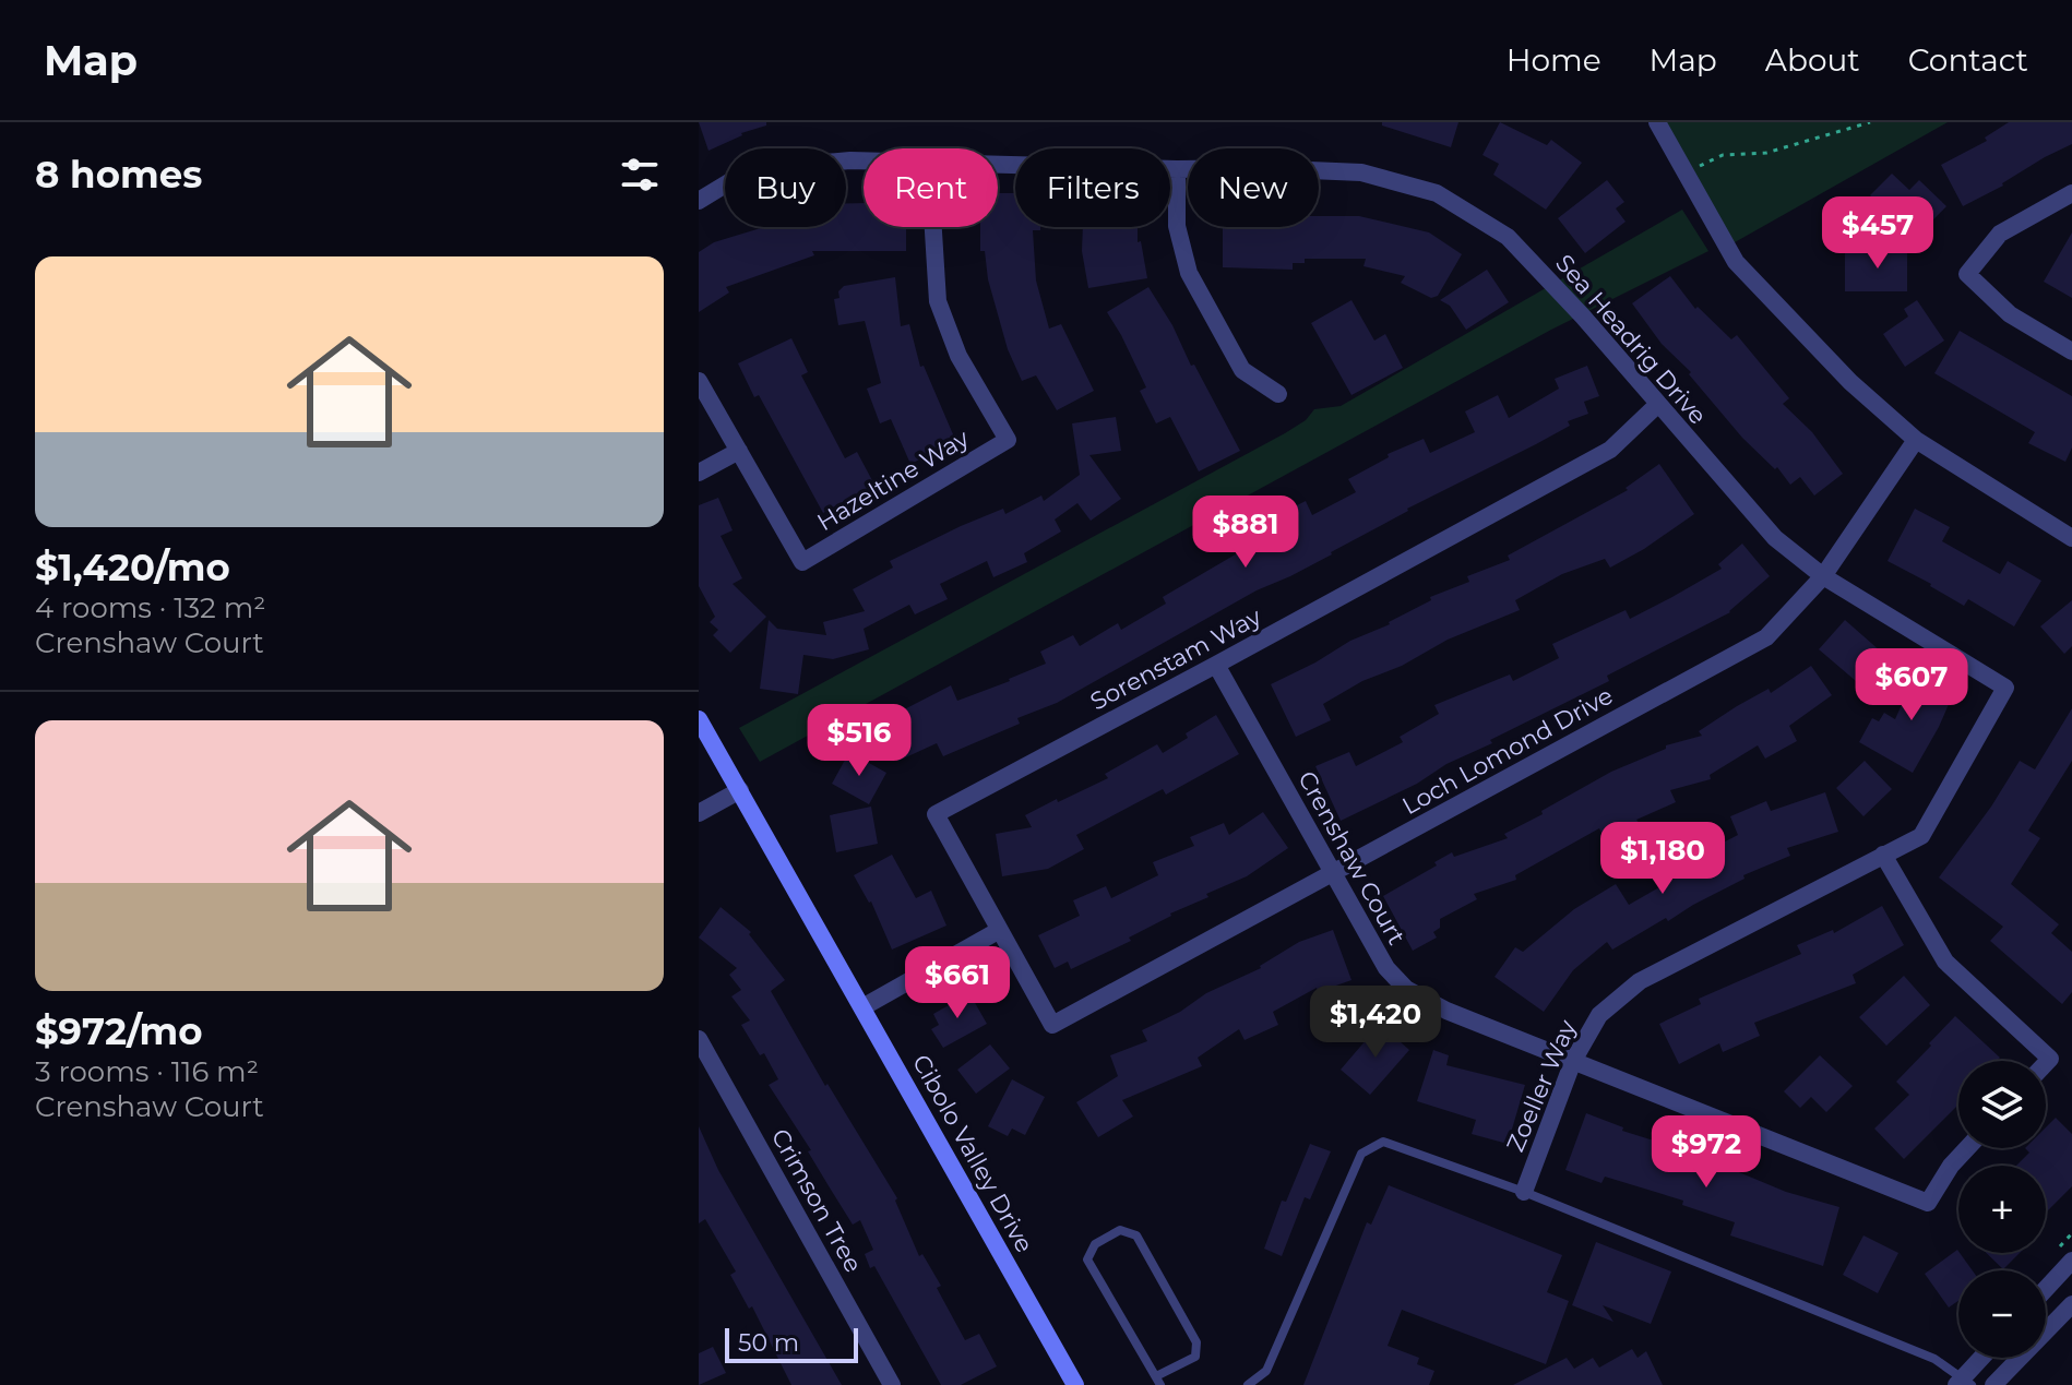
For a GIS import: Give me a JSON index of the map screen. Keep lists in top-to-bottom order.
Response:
{
  "streets": {
    "main road": ["Cibolo Valley Drive"],
    "street": [
      "Sea Headrig Drive",
      "Hazeltine Way",
      "Sorenstam Way",
      "Loch Lomond Drive",
      "Crenshaw Court",
      "Zoeller Way",
      "Crimson Tree"
    ]
  },
  "crossings": [
    ["Sea Headrig Drive", "Sorenstam Way"],
    ["Sea Headrig Drive", "Loch Lomond Drive"],
    ["Sea Headrig Drive", "Zoeller Way"],
    ["Sorenstam Way", "Loch Lomond Drive"],
    ["Sorenstam Way", "Crenshaw Court"],
    ["Loch Lomond Drive", "Crenshaw Court"],
    ["Crenshaw Court", "Zoeller Way"]
  ],
  "scale_bar": "50 m",
  "page": {
    "header": "Map",
    "nav": [
      "Home",
      "Map",
      "About",
      "Contact"
    ],
    "heading": "8 homes",
    "chip": [
      "Buy",
      "Rent",
      "Filters",
      "New"
    ],
    "price": [
      "$457",
      "$881",
      "$607",
      "$516",
      "$1,180",
      "$661",
      "$1,420",
      "$972"
    ],
    "list": [
      {
        "name": "$1,420/mo",
        "note": "4 rooms · 132 m² · Crenshaw Court"
      },
      {
        "name": "$972/mo",
        "note": "3 rooms · 116 m² · Crenshaw Court"
      }
    ],
    "map_buttons": ["+", "−"],
    "scale": "50 m"
  }
}
